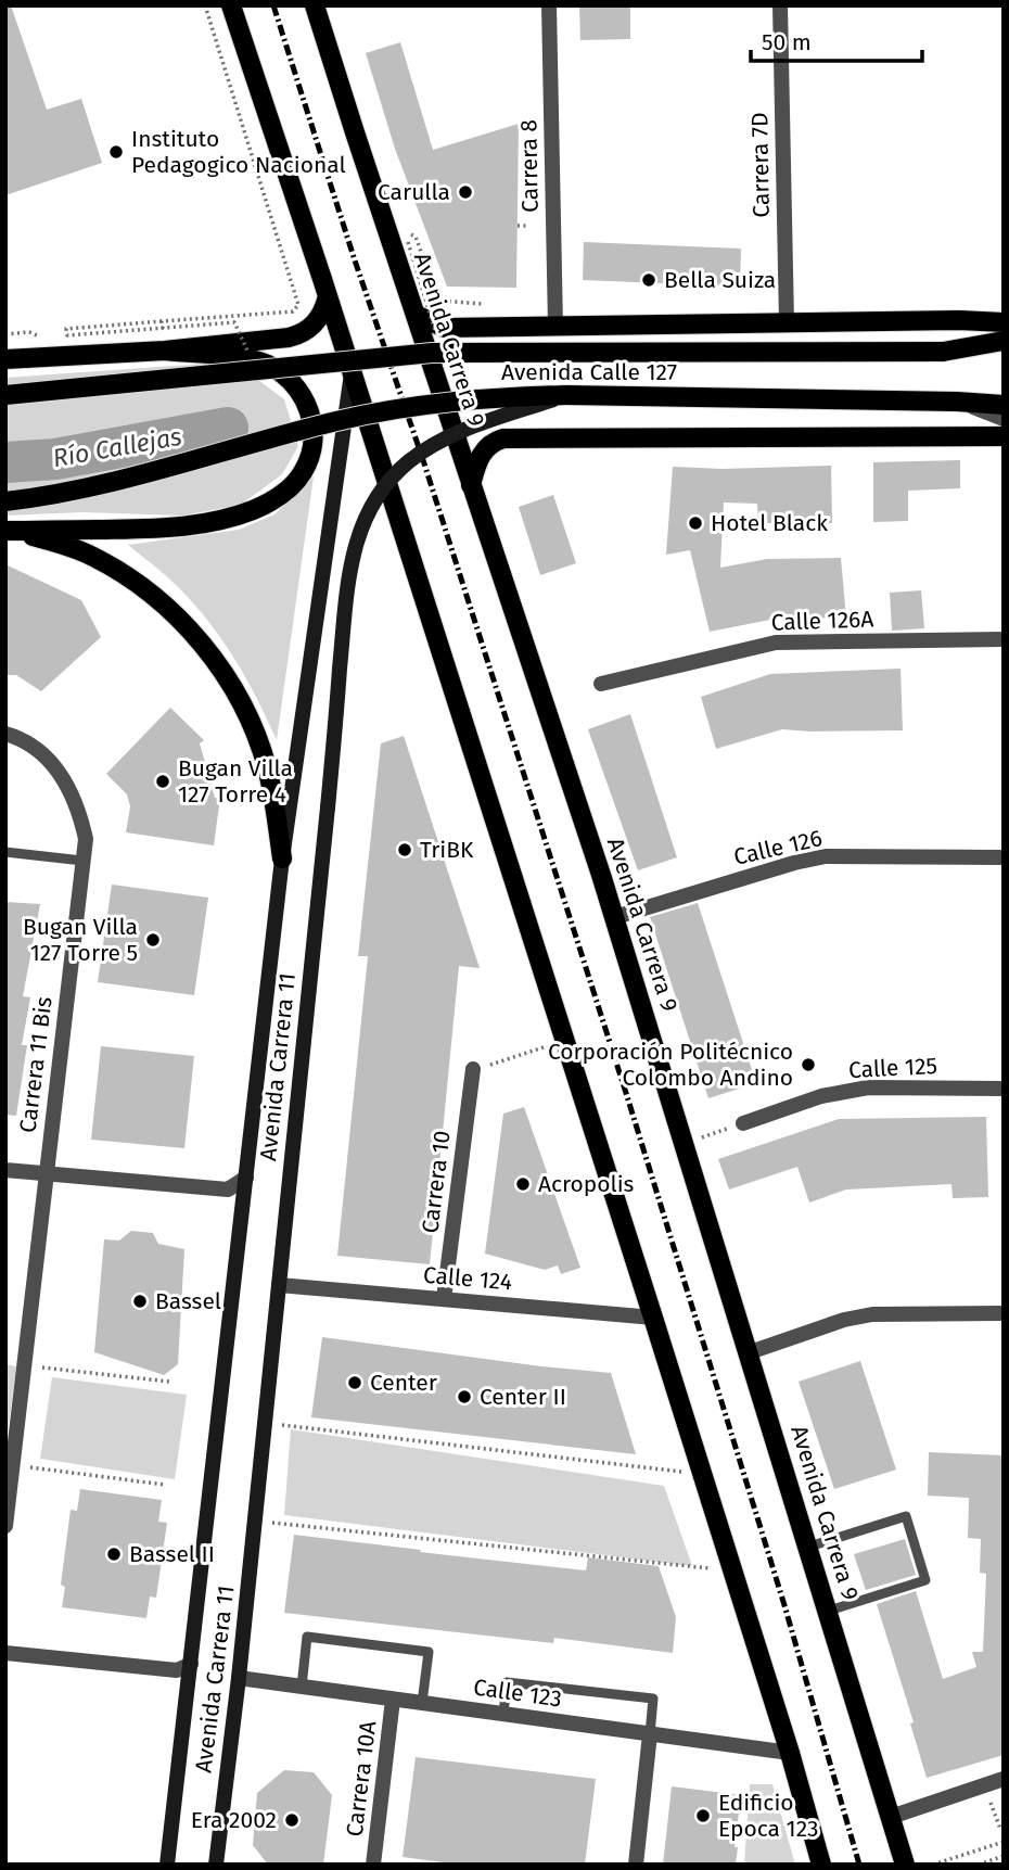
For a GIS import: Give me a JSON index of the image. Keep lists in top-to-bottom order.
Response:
{
  "streets": {
    "main road": ["Avenida Carrera 9", "Avenida Calle 127", "Avenida Carrera 11"],
    "street": [
      "Carrera 7D",
      "Carrera 8",
      "Calle 126A",
      "Calle 126",
      "Carrera 11 Bis",
      "Calle 125",
      "Carrera 10",
      "Calle 124",
      "Calle 123",
      "Carrera 10A"
    ]
  },
  "crossings": [
    ["Avenida Carrera 9", "Calle 126"],
    ["Avenida Calle 127", "Avenida Carrera 11"],
    ["Avenida Carrera 11", "Calle 124"],
    ["Avenida Carrera 11", "Calle 123"],
    ["Carrera 10", "Calle 124"],
    ["Calle 123", "Carrera 10A"]
  ],
  "water": ["Río Callejas"],
  "places": [
    "Instituto Pedagogico Nacional",
    "Carulla",
    "Bella Suiza",
    "Hotel Black",
    "Bugan Villa 127 Torre 4",
    "TriBK",
    "Bugan Villa 127 Torre 5",
    "Corporación Politécnico Colombo Andino",
    "Acropolis",
    "Bassel",
    "Center",
    "Center II",
    "Bassel II",
    "Edificio Epoca 123",
    "Era 2002"
  ],
  "scale_bar": "50 m"
}
